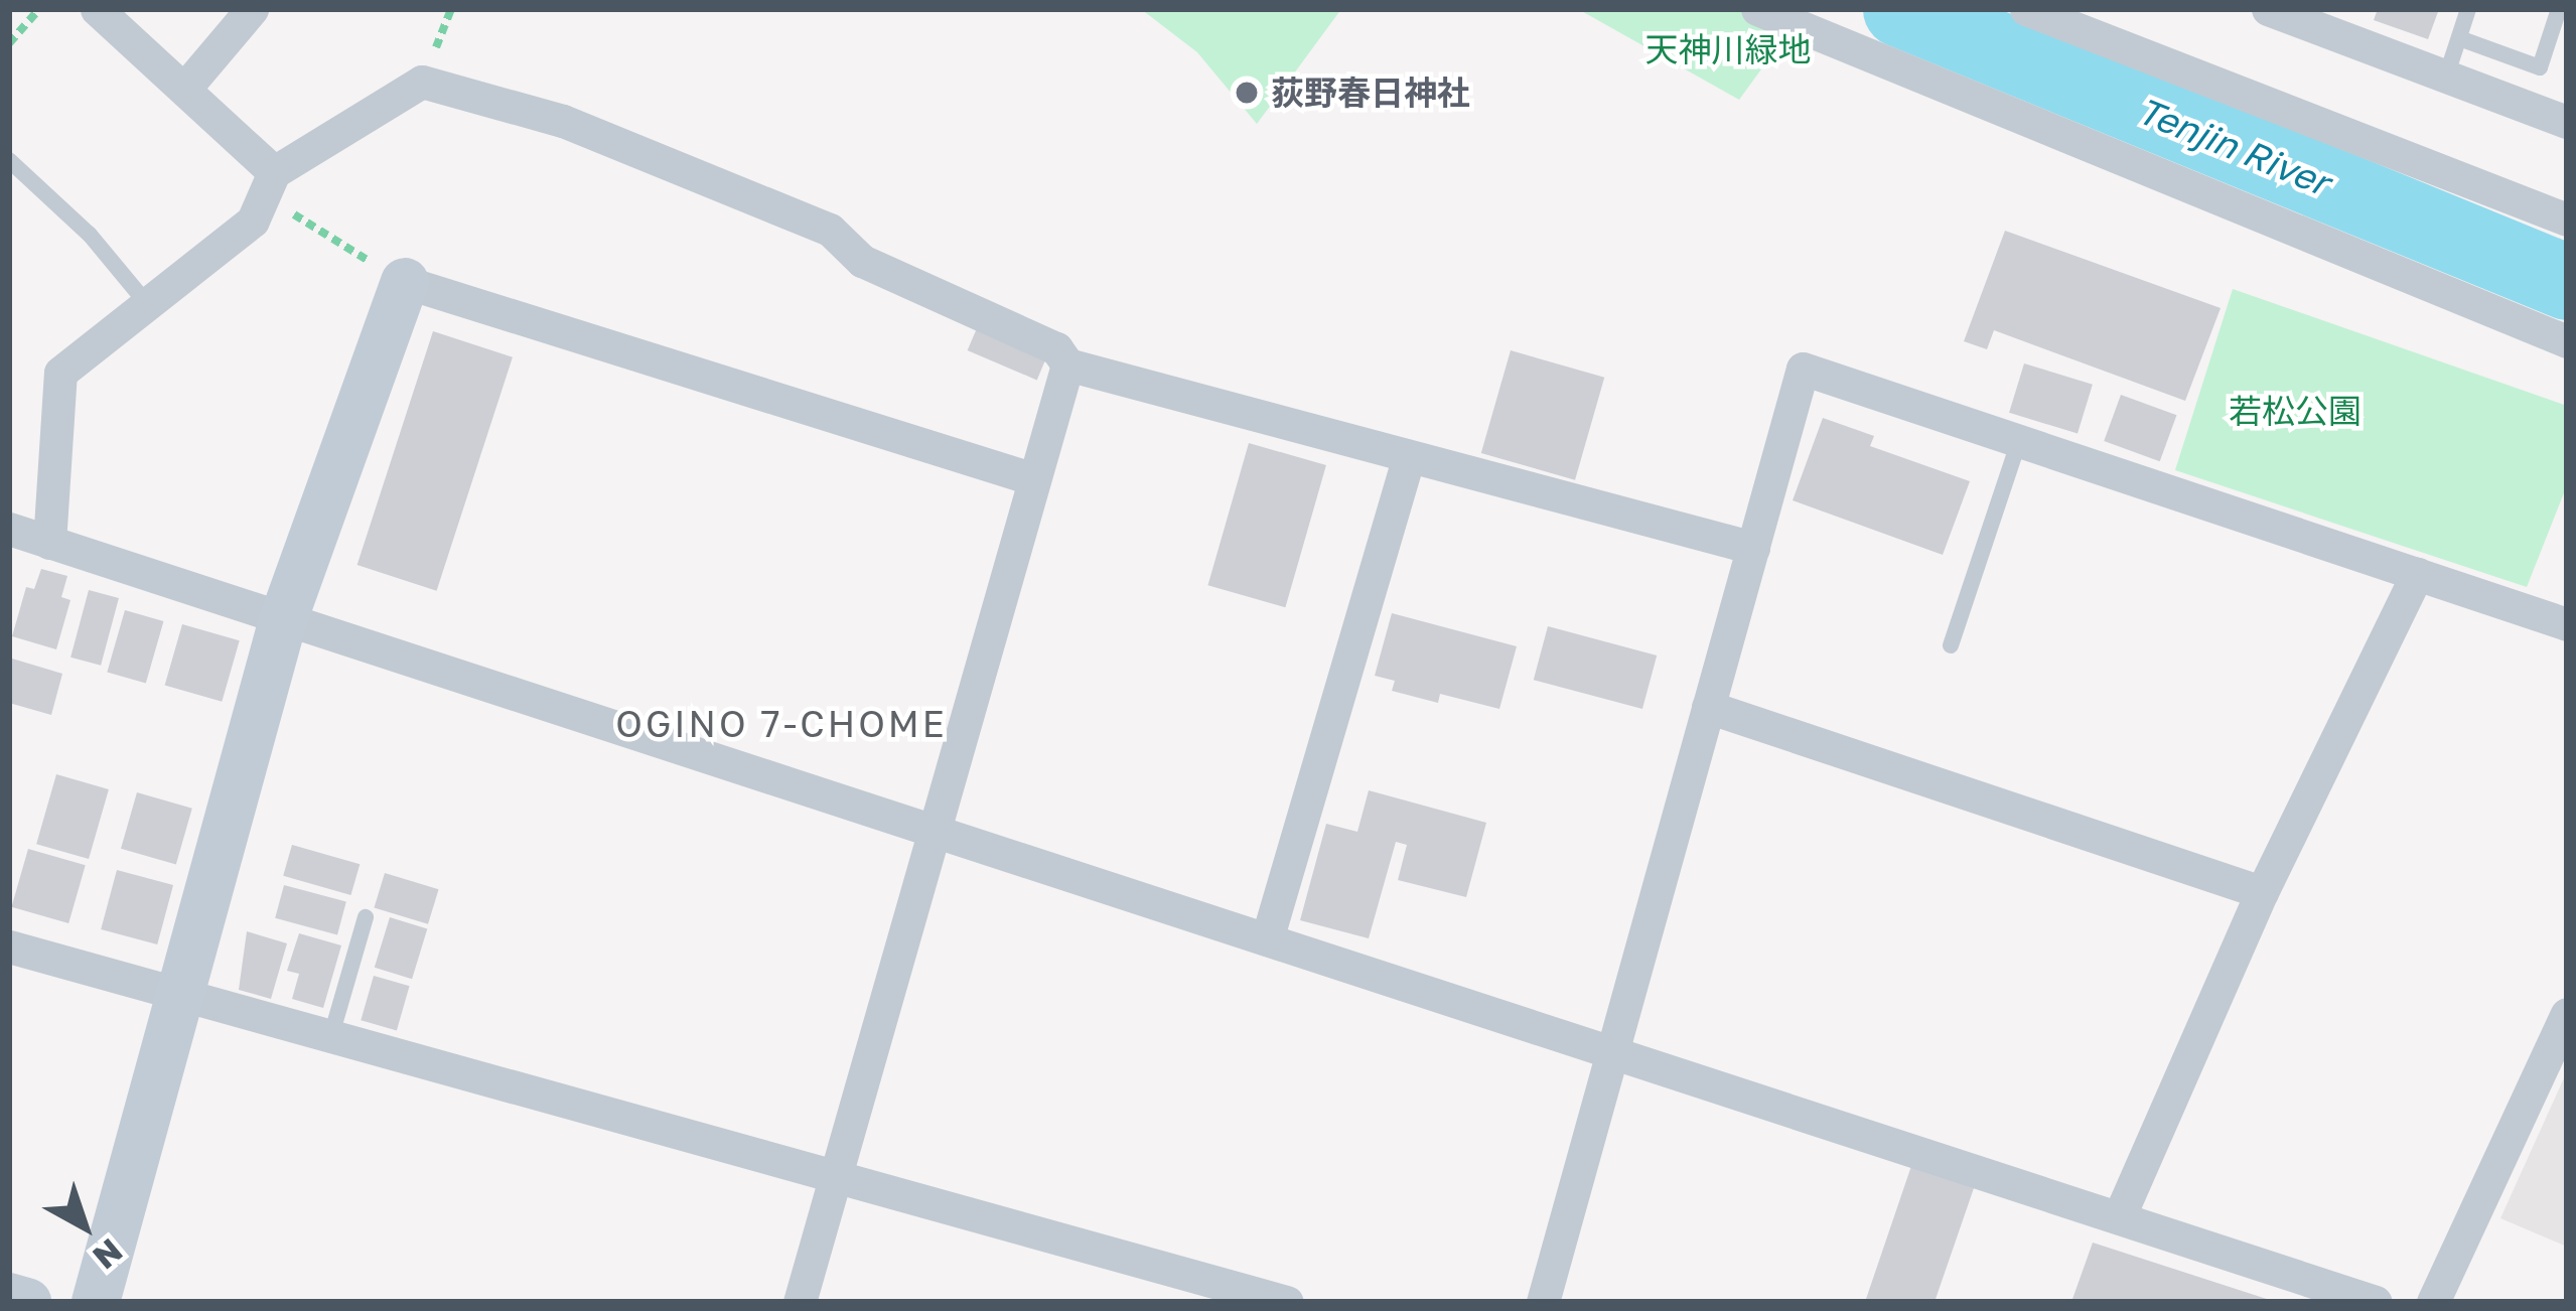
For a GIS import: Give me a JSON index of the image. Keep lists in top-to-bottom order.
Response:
{
  "districts": ["OGINO 7-CHOME"],
  "water": ["Tenjin River"],
  "parks": ["天神川緑地", "若松公園"],
  "places": ["荻野春日神社"],
  "north": "bottom right"
}
